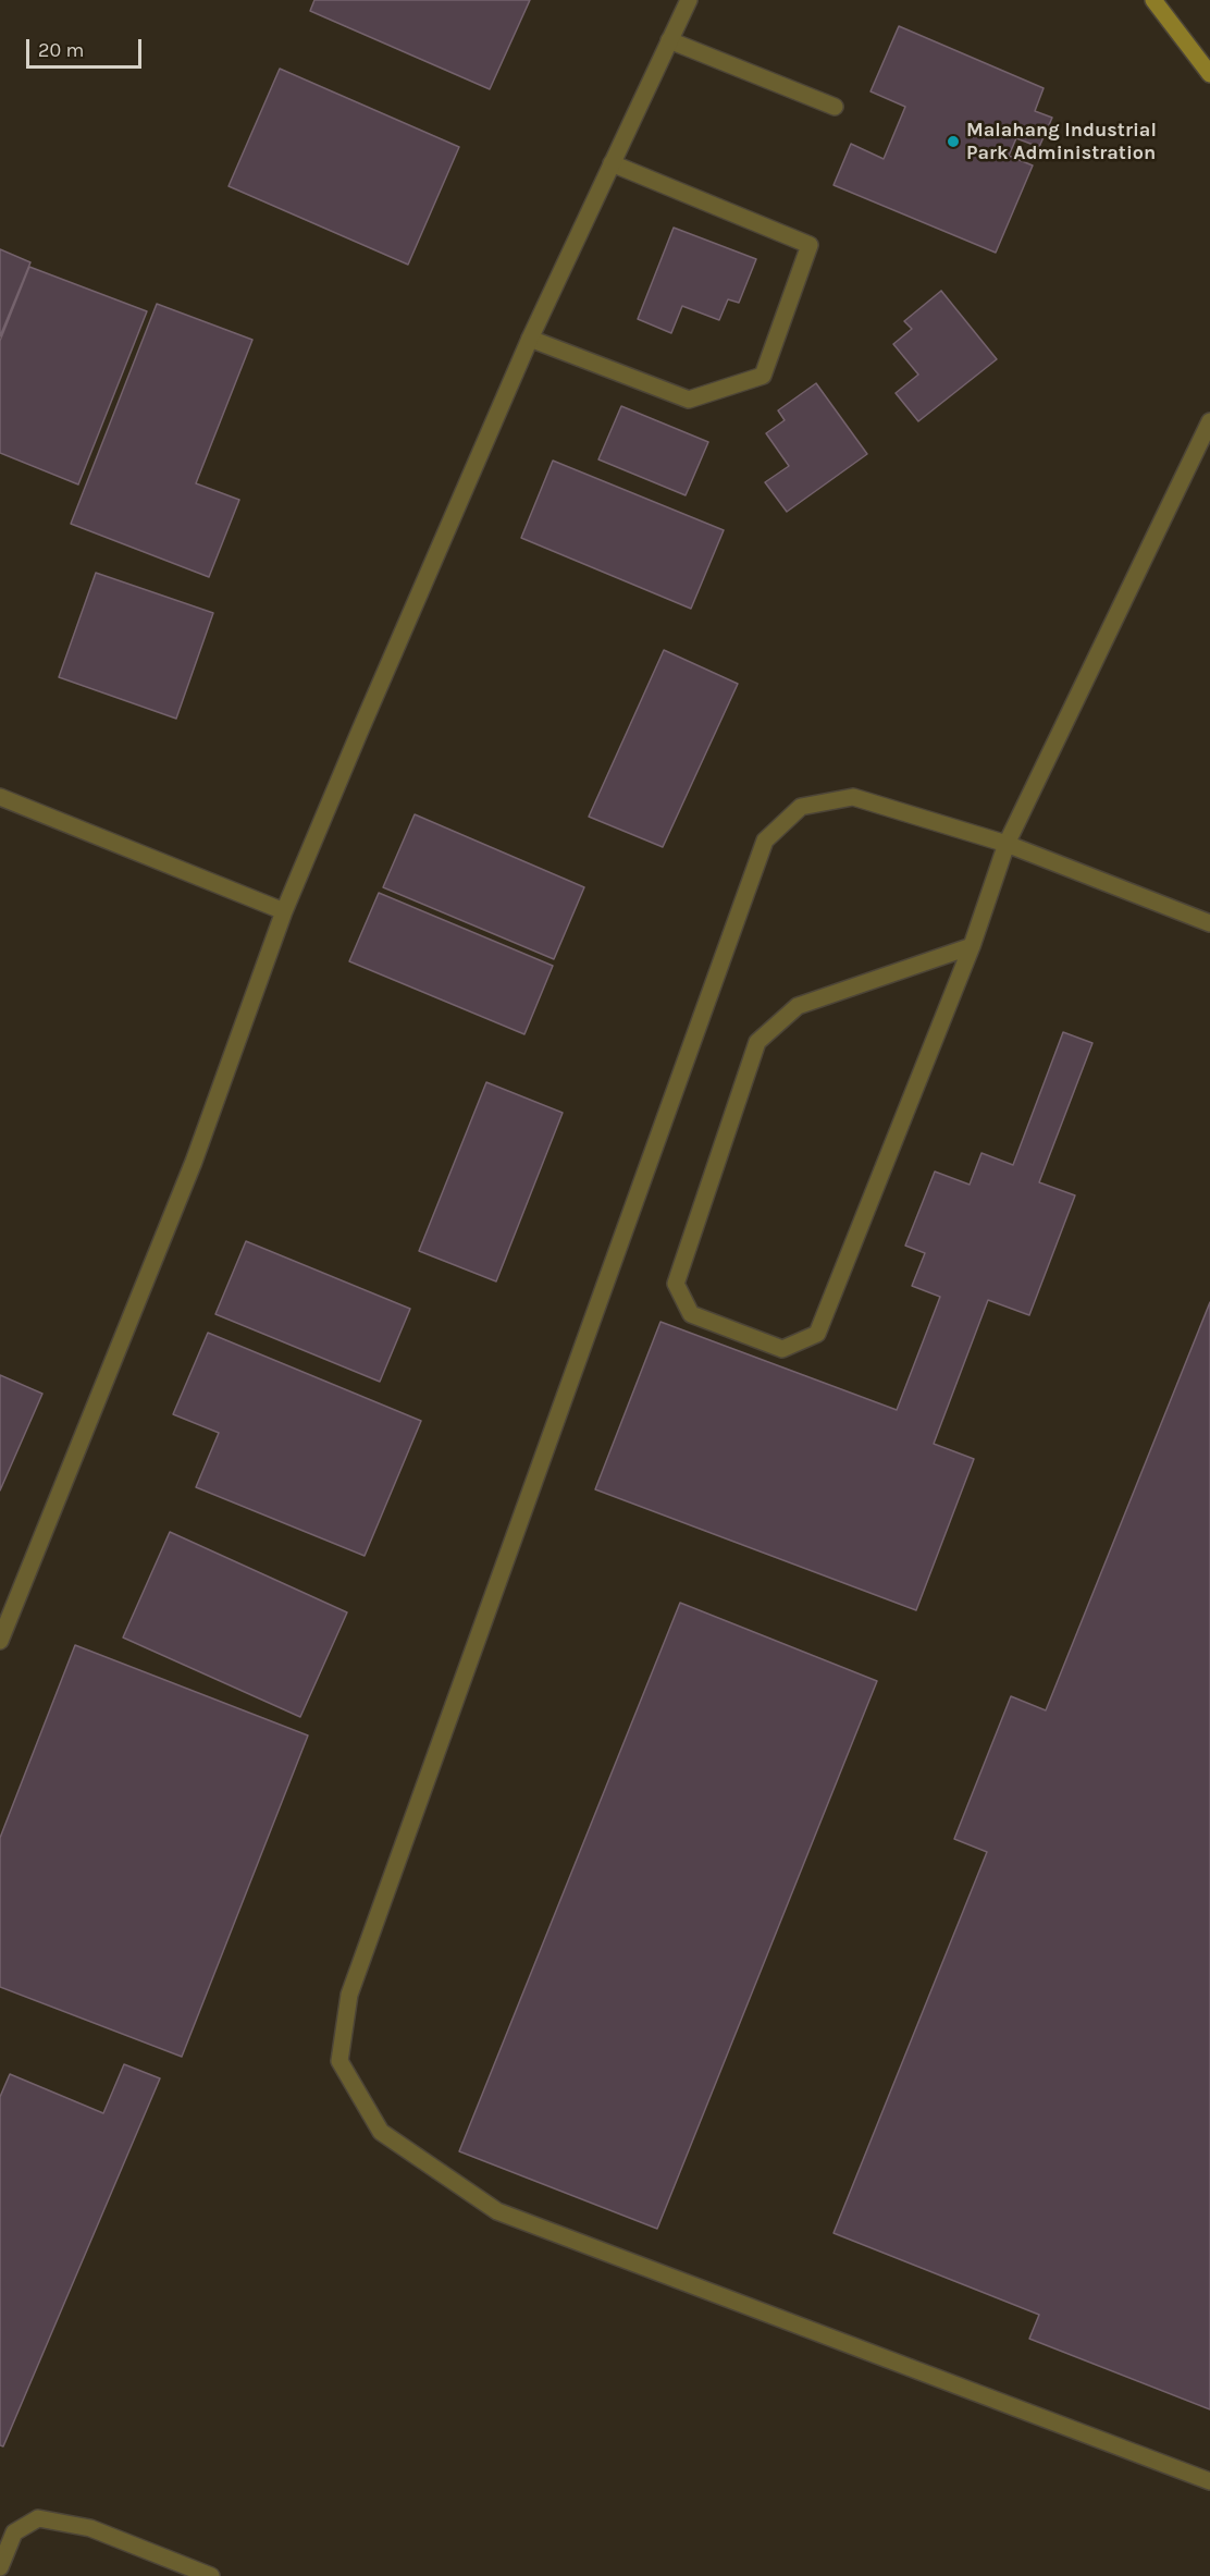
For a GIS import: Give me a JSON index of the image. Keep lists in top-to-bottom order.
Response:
{
  "places": ["Malahang Industrial Park Administration"],
  "scale_bar": "20 m"
}
